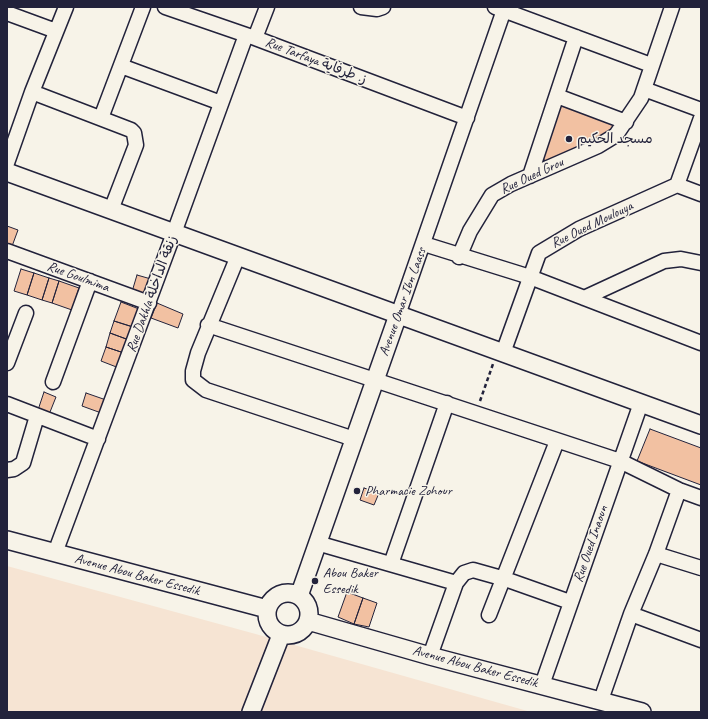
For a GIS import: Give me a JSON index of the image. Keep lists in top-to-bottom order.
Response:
{
  "streets": {
    "street": [
      "Rue Tarfaya ز. طرفاية",
      "Rue Oued Grou",
      "Rue Oued Moulouya",
      "Rue Goulmima",
      "Rue Dakhla زنقة الداخلة",
      "Avenue Omar Ibn Laass",
      "Rue Oued Inaoun",
      "Avenue Abou Baker Essedik"
    ]
  },
  "crossings": [
    ["Rue Tarfaya ز. طرفاية", "Rue Dakhla زنقة الداخلة"],
    ["Rue Tarfaya ز. طرفاية", "Avenue Omar Ibn Laass"],
    ["Rue Goulmima", "Rue Dakhla زنقة الداخلة"],
    ["Rue Dakhla زنقة الداخلة", "Avenue Abou Baker Essedik"],
    ["Avenue Omar Ibn Laass", "Avenue Abou Baker Essedik"],
    ["Rue Oued Inaoun", "Avenue Abou Baker Essedik"]
  ],
  "places": ["مسجد الحكيم", "Pharmacie Zohour", "Abou Baker Essedik"]
}
